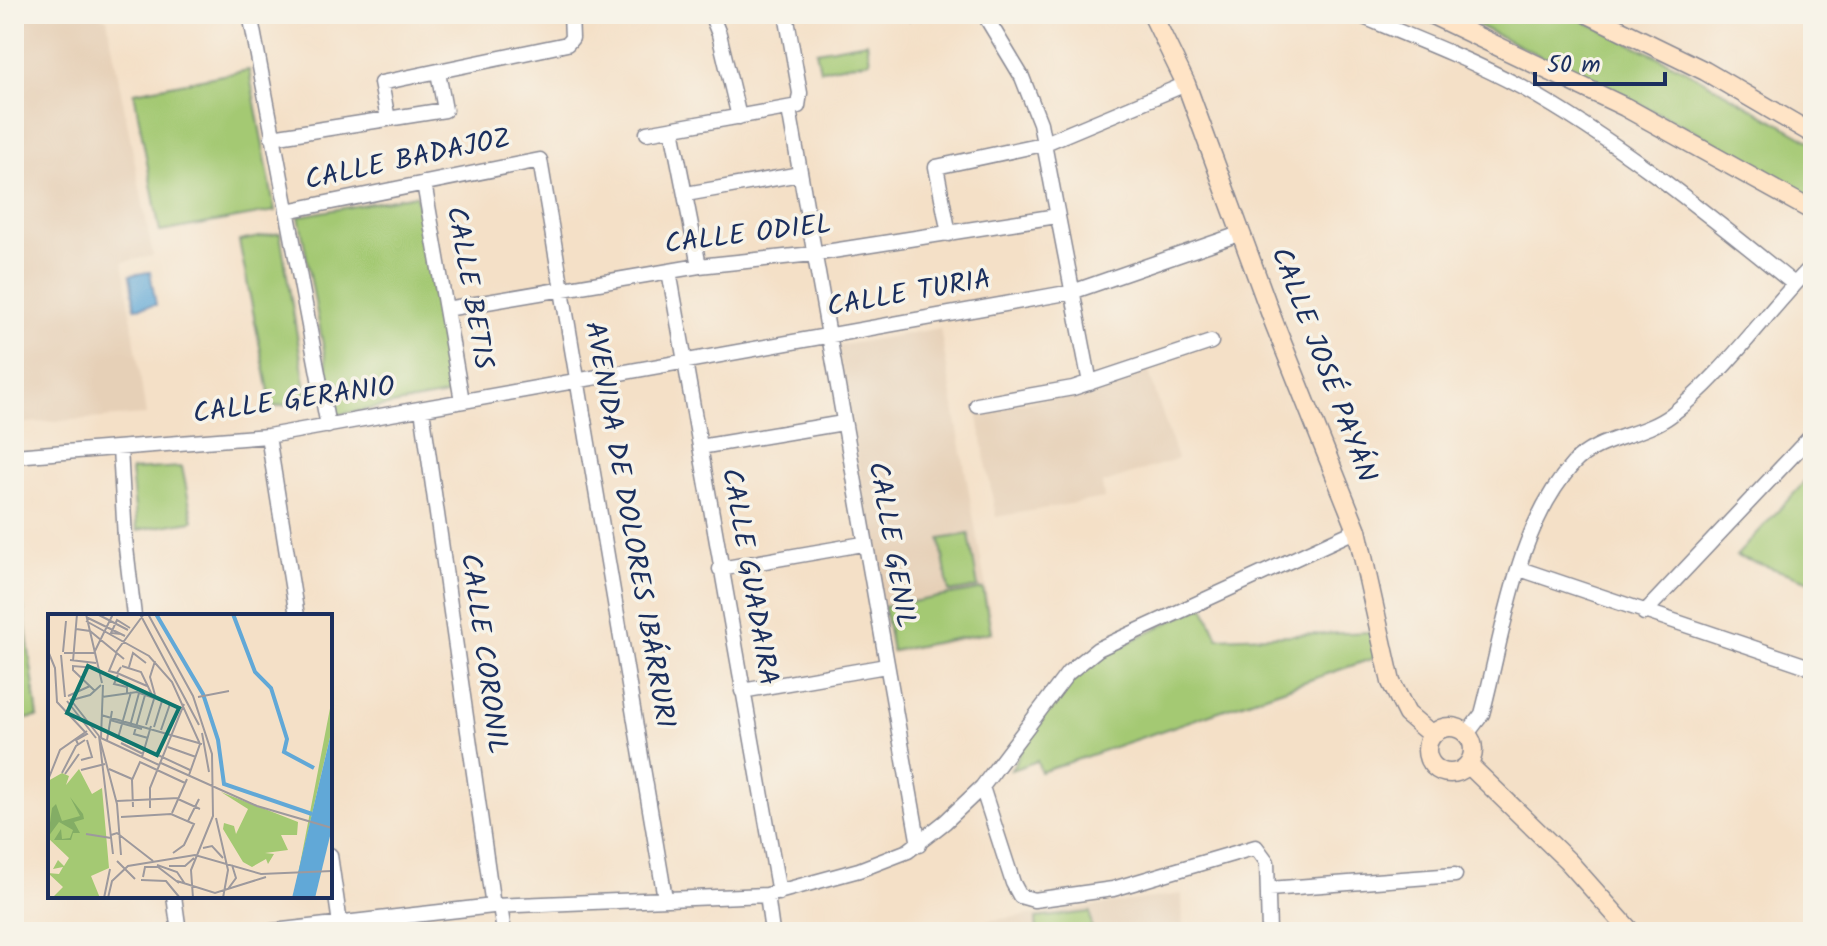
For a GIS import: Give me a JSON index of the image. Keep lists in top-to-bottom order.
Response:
{
  "streets": {
    "street": [
      "CALLE BADAJOZ",
      "CALLE ODIEL",
      "CALLE BETIS",
      "CALLE TURIA",
      "CALLE JOSÉ PAYÁN",
      "CALLE GERANIO",
      "AVENIDA DE DOLORES IBÁRRURI",
      "CALLE GENIL",
      "CALLE GUADAIRA",
      "CALLE CORONIL"
    ]
  },
  "crossings": [
    ["CALLE BADAJOZ", "CALLE BETIS"],
    ["CALLE BADAJOZ", "AVENIDA DE DOLORES IBÁRRURI"],
    ["CALLE ODIEL", "CALLE BETIS"],
    ["CALLE ODIEL", "AVENIDA DE DOLORES IBÁRRURI"],
    ["CALLE ODIEL", "CALLE GENIL"],
    ["CALLE ODIEL", "CALLE GUADAIRA"],
    ["CALLE BETIS", "CALLE GERANIO"],
    ["CALLE TURIA", "CALLE JOSÉ PAYÁN"],
    ["CALLE TURIA", "CALLE GERANIO"],
    ["CALLE TURIA", "AVENIDA DE DOLORES IBÁRRURI"],
    ["CALLE TURIA", "CALLE GENIL"],
    ["CALLE TURIA", "CALLE GUADAIRA"],
    ["CALLE GERANIO", "AVENIDA DE DOLORES IBÁRRURI"],
    ["CALLE GERANIO", "CALLE CORONIL"]
  ],
  "scale_bar": "50 m"
}
